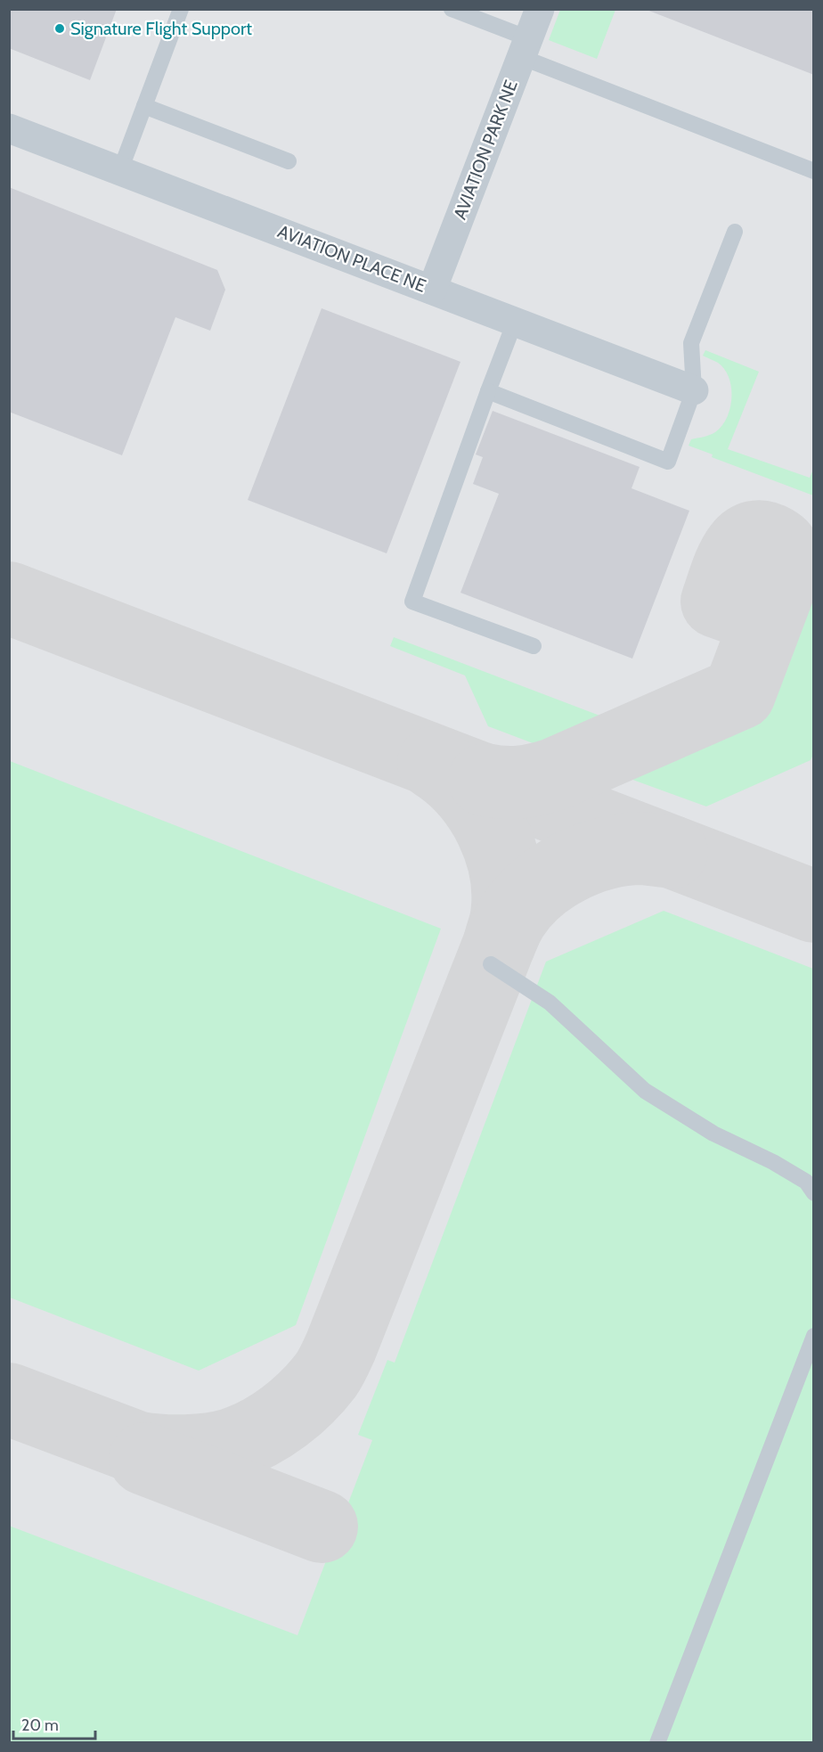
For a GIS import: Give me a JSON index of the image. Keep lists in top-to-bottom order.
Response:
{
  "streets": {
    "street": ["AVIATION PARK NE", "AVIATION PLACE NE"]
  },
  "crossings": [
    ["AVIATION PARK NE", "AVIATION PLACE NE"]
  ],
  "places": ["Signature Flight Support"],
  "scale_bar": "20 m"
}
